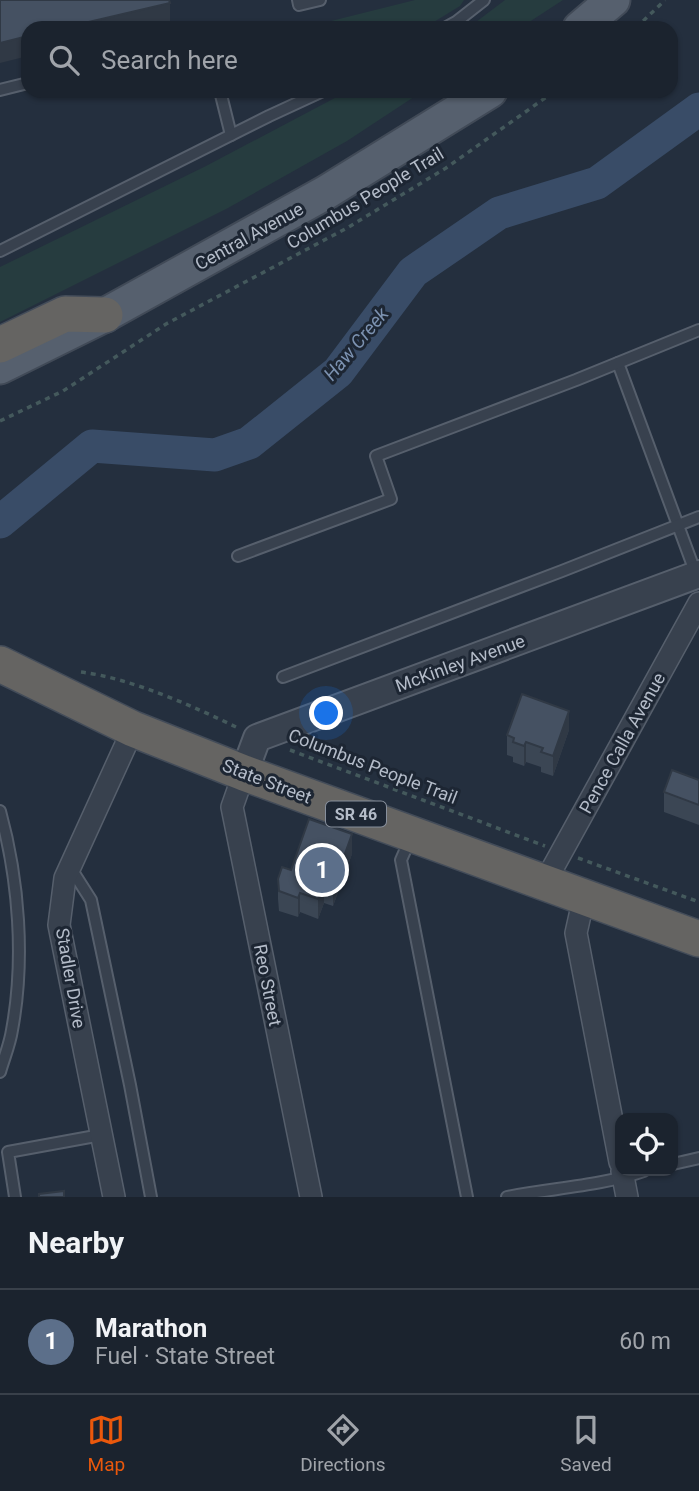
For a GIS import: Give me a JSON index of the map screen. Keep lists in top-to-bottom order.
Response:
{
  "streets": {
    "highway": ["State Street", "SR 46"],
    "main road": ["Central Avenue"],
    "street": [
      "McKinley Avenue",
      "Pence Calla Avenue",
      "Stadler Drive",
      "Reo Street"
    ],
    "path": ["Columbus People Trail"]
  },
  "crossings": [
    ["Columbus People Trail", "McKinley Avenue"],
    ["Columbus People Trail", "Pence Calla Avenue"],
    ["Pence Calla Avenue", "State Street"],
    ["State Street", "Stadler Drive"],
    ["State Street", "Reo Street"]
  ],
  "water": ["Haw Creek"],
  "page": {
    "search": "Search here",
    "pins": "1",
    "heading": "Nearby",
    "list": [
      {
        "mark": "1",
        "name": "Marathon",
        "note": "Fuel · State Street",
        "value": "60 m"
      }
    ],
    "nav": ["Map", "Directions", "Saved"]
  }
}
